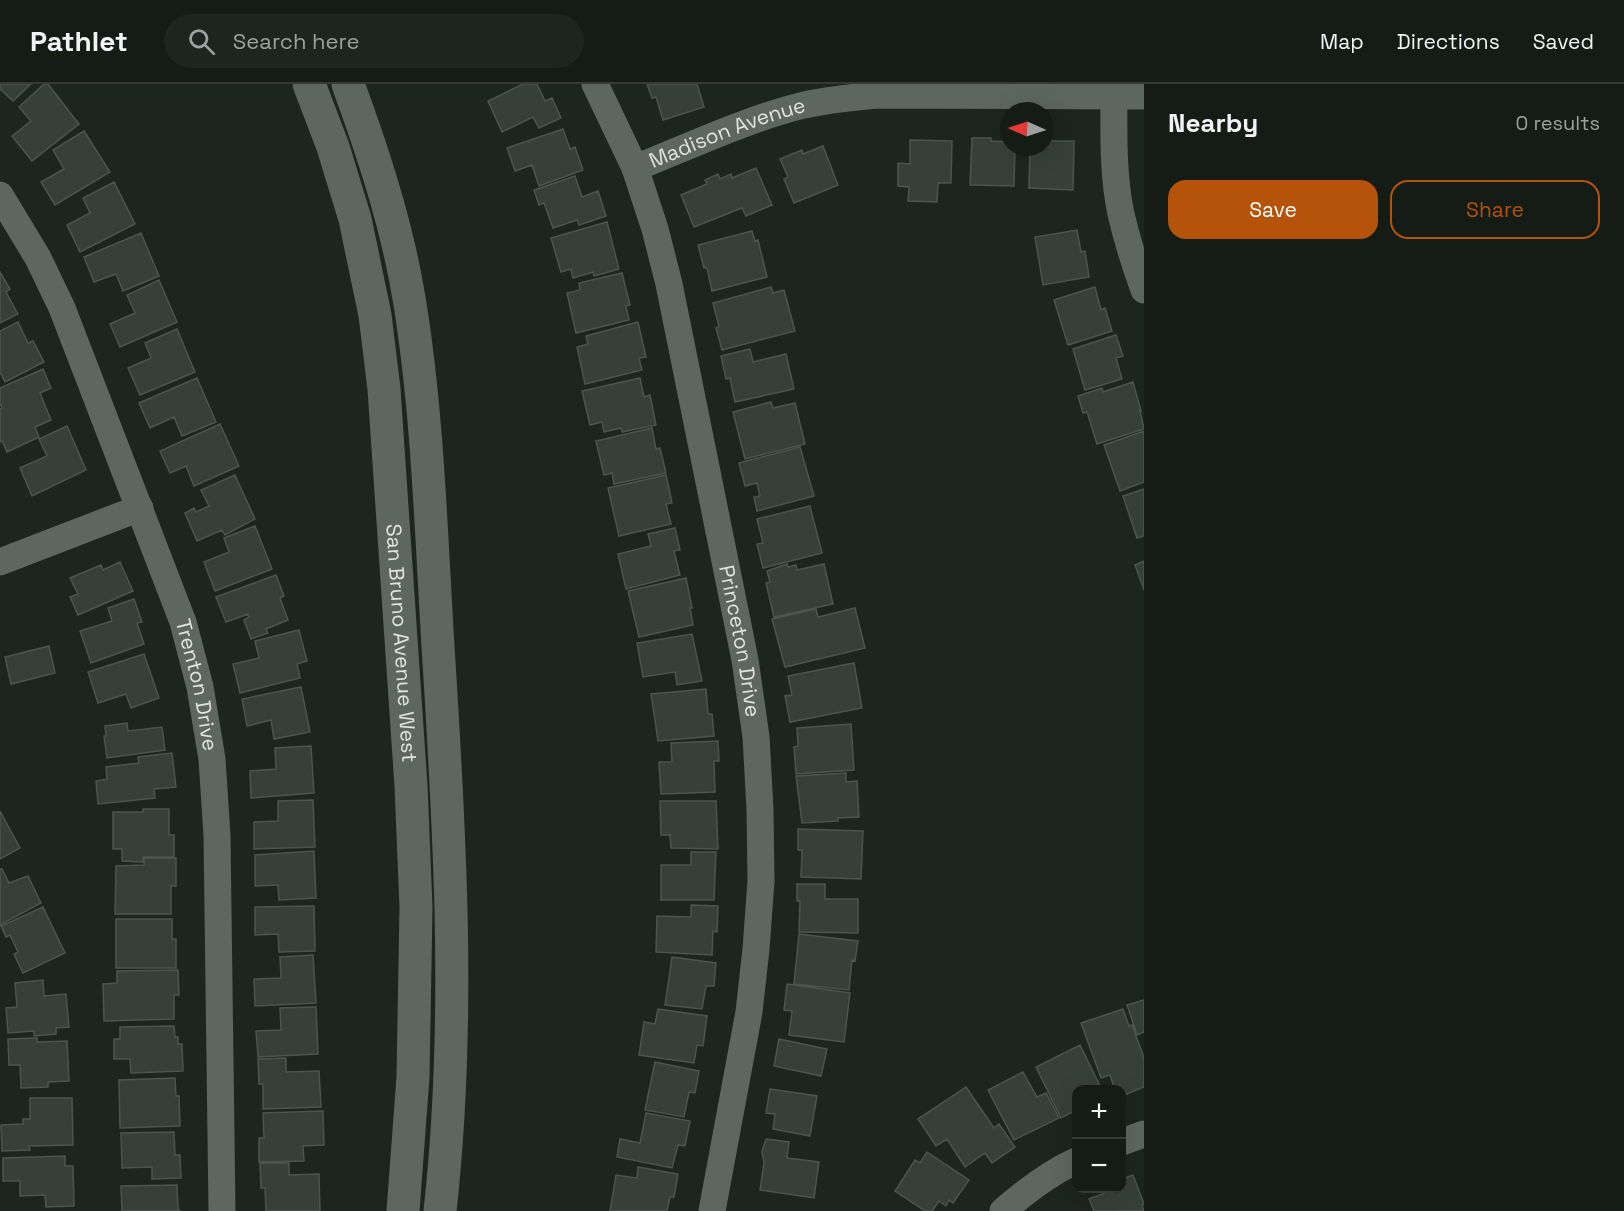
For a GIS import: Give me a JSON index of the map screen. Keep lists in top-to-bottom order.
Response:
{
  "streets": {
    "main road": ["San Bruno Avenue West"],
    "street": ["Madison Avenue", "Princeton Drive", "Trenton Drive"]
  },
  "crossings": [
    ["Madison Avenue", "Princeton Drive"]
  ],
  "north": "left",
  "page": {
    "header": "Pathlet",
    "search": "Search here",
    "nav": ["Map", "Directions", "Saved"],
    "heading": ["Nearby", "0 results"],
    "buttons": ["Save", "Share"],
    "map_buttons": ["+", "−"]
  }
}
